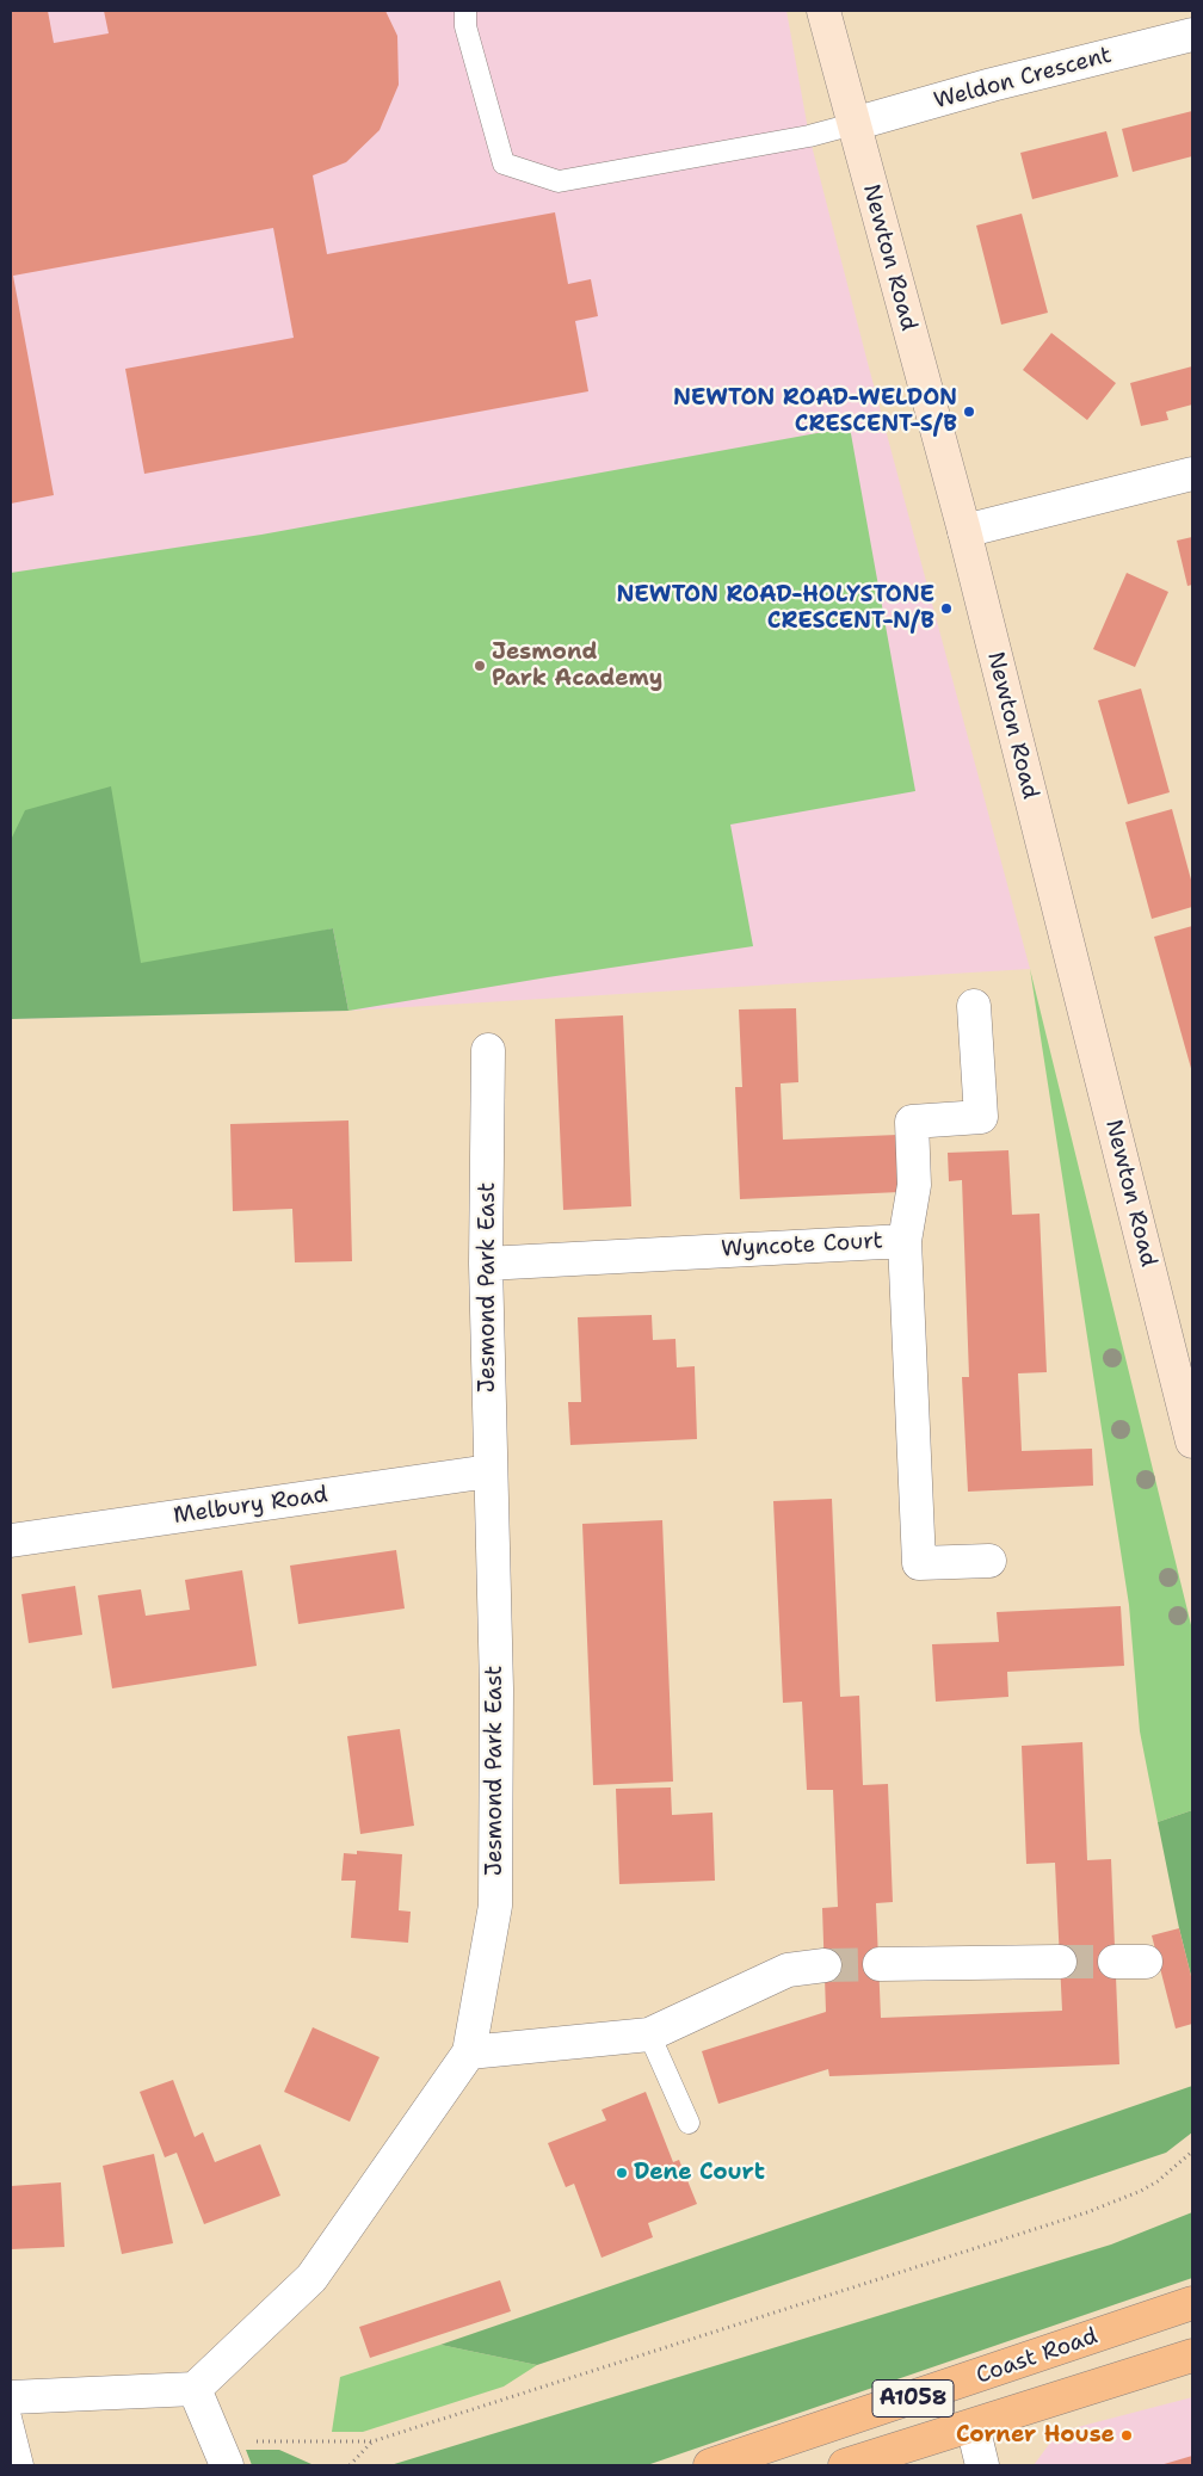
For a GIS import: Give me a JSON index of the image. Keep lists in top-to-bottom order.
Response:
{
  "streets": {
    "highway": ["Coast Road", "A1058"],
    "street": [
      "Weldon Crescent",
      "Newton Road",
      "Wyncote Court",
      "Jesmond Park East",
      "Melbury Road"
    ]
  },
  "crossings": [
    ["Weldon Crescent", "Newton Road"],
    ["Wyncote Court", "Jesmond Park East"],
    ["Jesmond Park East", "Melbury Road"]
  ],
  "places": [
    "NEWTON ROAD-WELDON CRESCENT-S/B",
    "NEWTON ROAD-HOLYSTONE CRESCENT-N/B",
    "Jesmond Park Academy",
    "Dene Court",
    "Corner House"
  ]
}
